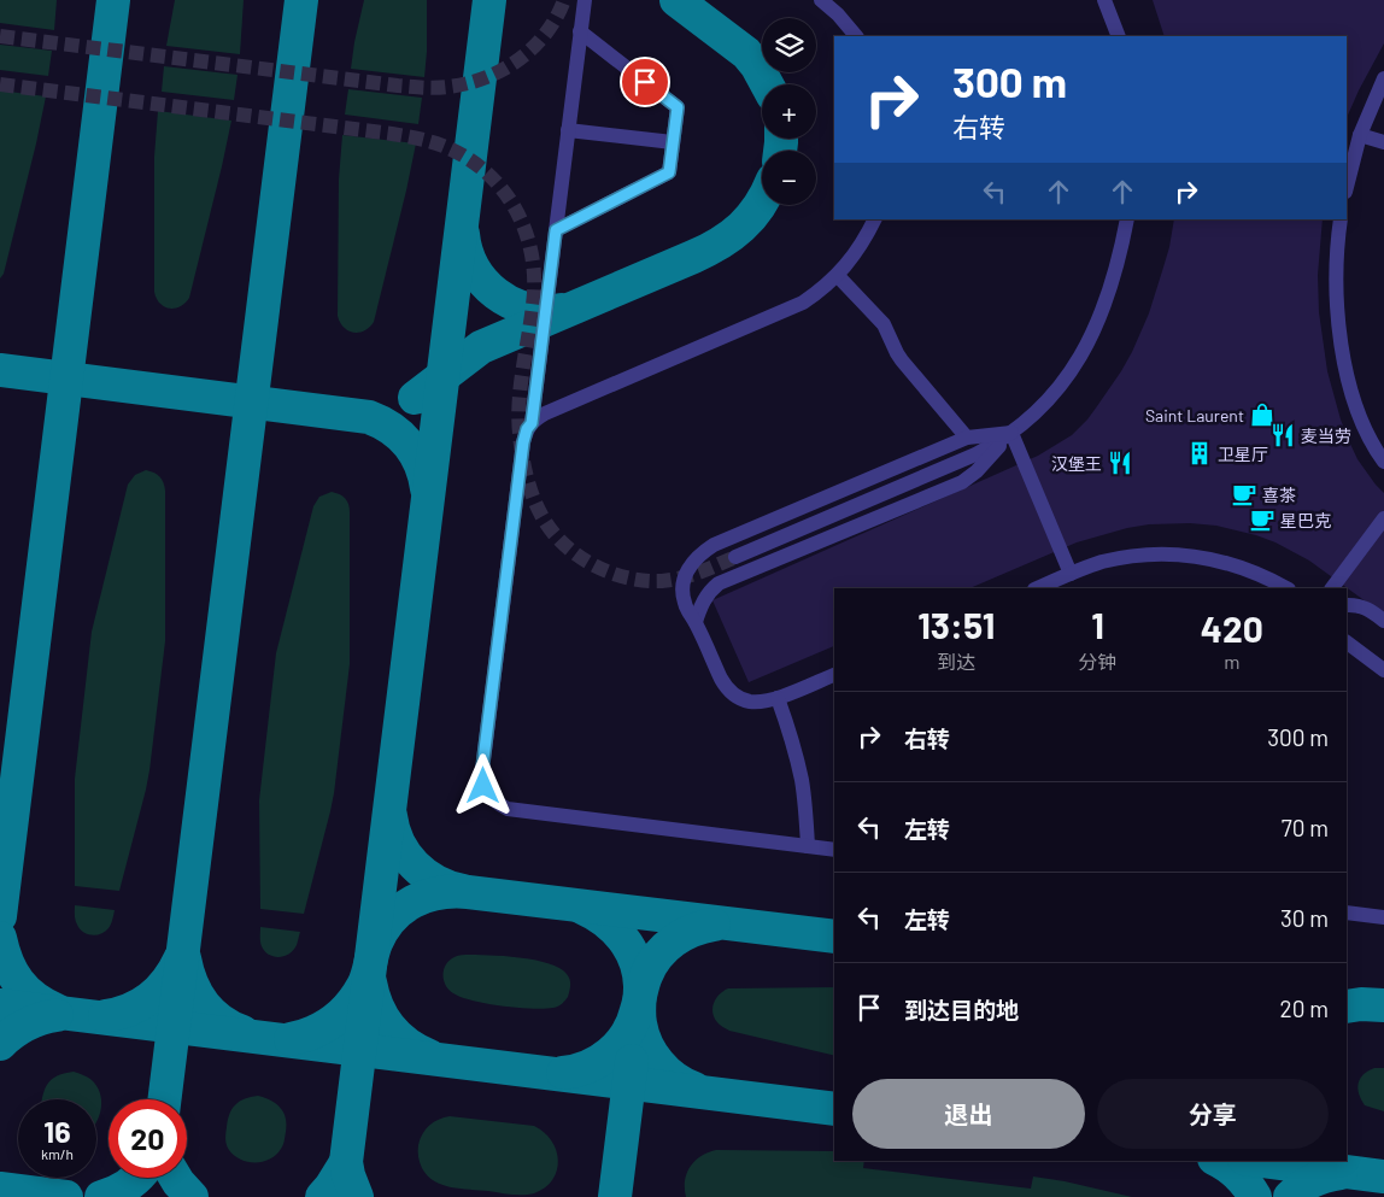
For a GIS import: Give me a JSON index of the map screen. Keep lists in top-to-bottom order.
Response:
{
  "places": {
    "shop": ["Saint Laurent"],
    "restaurant": ["麦当劳", "汉堡王"],
    "building": ["卫星厅"],
    "cafe": ["喜茶", "星巴克"]
  },
  "page": {
    "map_buttons": ["+", "−"],
    "turn": ["300 m", "右转"],
    "eta": [
      "13:51",
      "到达",
      "1",
      "分钟",
      "420",
      "m"
    ],
    "list": [
      {
        "name": "右转",
        "value": "300 m"
      },
      {
        "name": "左转",
        "value": "70 m"
      },
      {
        "name": "左转",
        "value": "30 m"
      },
      {
        "name": "到达目的地",
        "value": "20 m"
      }
    ],
    "buttons": ["退出", "分享"],
    "speed": "16 km/h",
    "limit": "20"
  }
}
